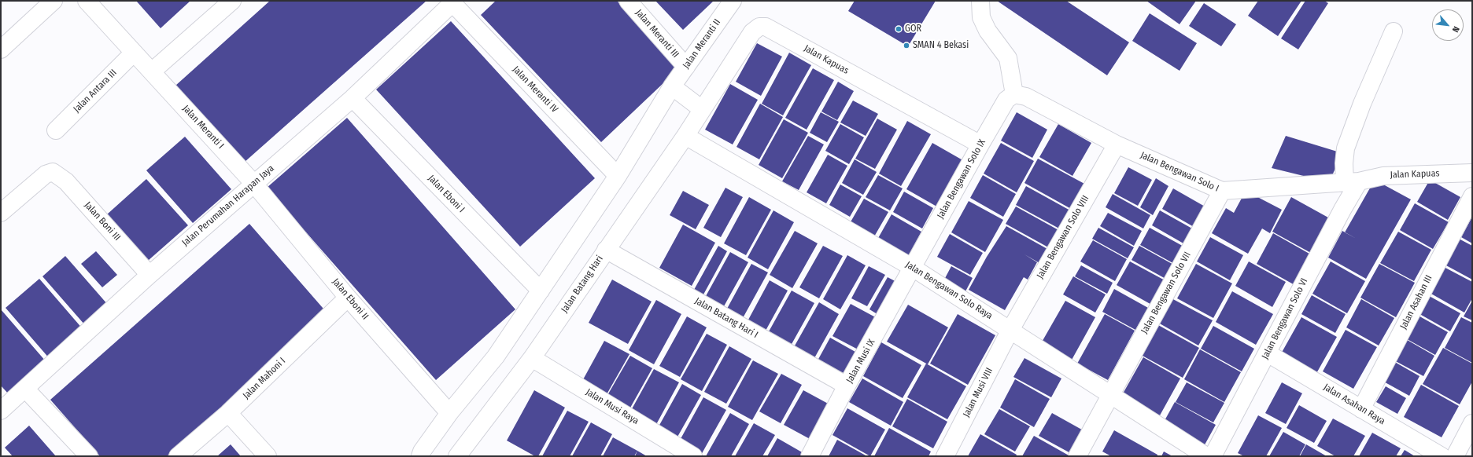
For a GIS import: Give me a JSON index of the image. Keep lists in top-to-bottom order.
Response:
{
  "streets": {
    "street": [
      "Jalan Meranti III",
      "Jalan Meranti II",
      "Jalan Kapuas",
      "Jalan Meranti IV",
      "Jalan Antara III",
      "Jalan Meranti I",
      "Jalan Bengawan Solo I",
      "Jalan Bengawan Solo IX",
      "Jalan Eboni I",
      "Jalan Perumahan Harapan Jaya",
      "Jalan Boni III",
      "Jalan Bengawan Solo VIII",
      "Jalan Batang Hari",
      "Jalan Bengawan Solo Raya",
      "Jalan Bengawan Solo VII",
      "Jalan Eboni II",
      "Jalan Asahan III",
      "Jalan Batang Hari I",
      "Jalan Bengawan Solo VI",
      "Jalan Musi IX",
      "Jalan Mahoni I",
      "Jalan Musi VIII",
      "Jalan Asahan Raya",
      "Jalan Musi Raya"
    ]
  },
  "crossings": [
    ["Jalan Meranti III", "Jalan Meranti II"],
    ["Jalan Kapuas", "Jalan Bengawan Solo I"],
    ["Jalan Kapuas", "Jalan Bengawan Solo IX"],
    ["Jalan Kapuas", "Jalan Batang Hari"],
    ["Jalan Kapuas", "Jalan Bengawan Solo VI"],
    ["Jalan Meranti IV", "Jalan Perumahan Harapan Jaya"],
    ["Jalan Antara III", "Jalan Meranti I"],
    ["Jalan Meranti I", "Jalan Perumahan Harapan Jaya"],
    ["Jalan Meranti I", "Jalan Eboni II"],
    ["Jalan Bengawan Solo I", "Jalan Bengawan Solo IX"],
    ["Jalan Bengawan Solo I", "Jalan Bengawan Solo VIII"],
    ["Jalan Bengawan Solo I", "Jalan Bengawan Solo VII"],
    ["Jalan Bengawan Solo I", "Jalan Bengawan Solo VI"],
    ["Jalan Bengawan Solo IX", "Jalan Bengawan Solo Raya"],
    ["Jalan Bengawan Solo IX", "Jalan Musi IX"],
    ["Jalan Eboni I", "Jalan Perumahan Harapan Jaya"],
    ["Jalan Perumahan Harapan Jaya", "Jalan Boni III"],
    ["Jalan Perumahan Harapan Jaya", "Jalan Eboni II"],
    ["Jalan Bengawan Solo VIII", "Jalan Bengawan Solo Raya"],
    ["Jalan Bengawan Solo VIII", "Jalan Musi VIII"],
    ["Jalan Batang Hari", "Jalan Bengawan Solo Raya"],
    ["Jalan Batang Hari", "Jalan Batang Hari I"],
    ["Jalan Batang Hari", "Jalan Musi Raya"],
    ["Jalan Bengawan Solo Raya", "Jalan Bengawan Solo VII"],
    ["Jalan Bengawan Solo Raya", "Jalan Musi IX"],
    ["Jalan Bengawan Solo Raya", "Jalan Musi VIII"],
    ["Jalan Eboni II", "Jalan Mahoni I"],
    ["Jalan Asahan III", "Jalan Asahan Raya"],
    ["Jalan Batang Hari I", "Jalan Musi IX"],
    ["Jalan Bengawan Solo VI", "Jalan Asahan Raya"]
  ],
  "places": ["GOR", "SMAN 4 Bekasi"],
  "north": "bottom right"
}
